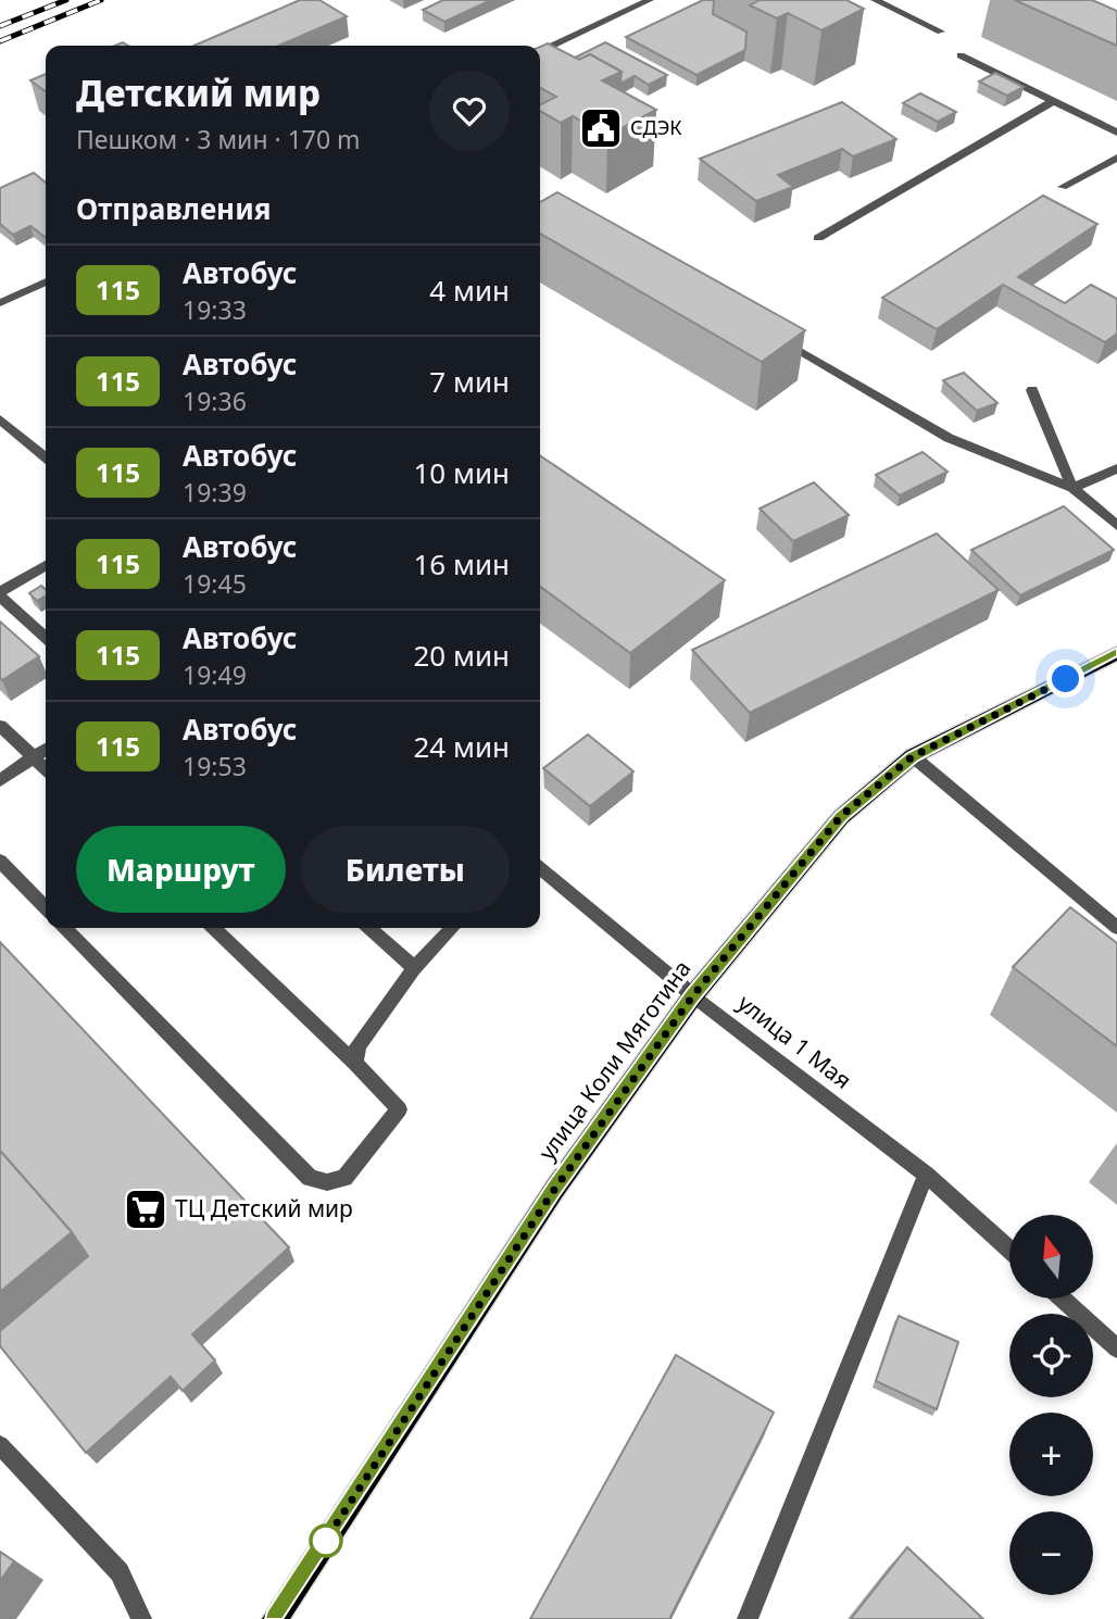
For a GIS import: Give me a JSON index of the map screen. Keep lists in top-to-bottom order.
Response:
{
  "streets": {
    "main road": ["улица Коли Мяготина"],
    "street": ["улица 1 Мая"]
  },
  "crossings": [
    ["улица 1 Мая", "улица Коли Мяготина"]
  ],
  "places": {
    "public building": ["СДЭК"],
    "supermarket": ["ТЦ Детский мир"]
  },
  "lines": ["bus line 115"],
  "north": "top",
  "page": {
    "heading": [
      ["Детский мир", "Пешком · 3 мин · 170 m"],
      "Отправления"
    ],
    "list": [
      {
        "mark": "115",
        "name": "Автобус",
        "note": "19:33",
        "value": "4 мин"
      },
      {
        "mark": "115",
        "name": "Автобус",
        "note": "19:36",
        "value": "7 мин"
      },
      {
        "mark": "115",
        "name": "Автобус",
        "note": "19:39",
        "value": "10 мин"
      },
      {
        "mark": "115",
        "name": "Автобус",
        "note": "19:45",
        "value": "16 мин"
      },
      {
        "mark": "115",
        "name": "Автобус",
        "note": "19:49",
        "value": "20 мин"
      },
      {
        "mark": "115",
        "name": "Автобус",
        "note": "19:53",
        "value": "24 мин"
      }
    ],
    "buttons": ["Маршрут", "Билеты"],
    "map_buttons": ["+", "−"]
  }
}
